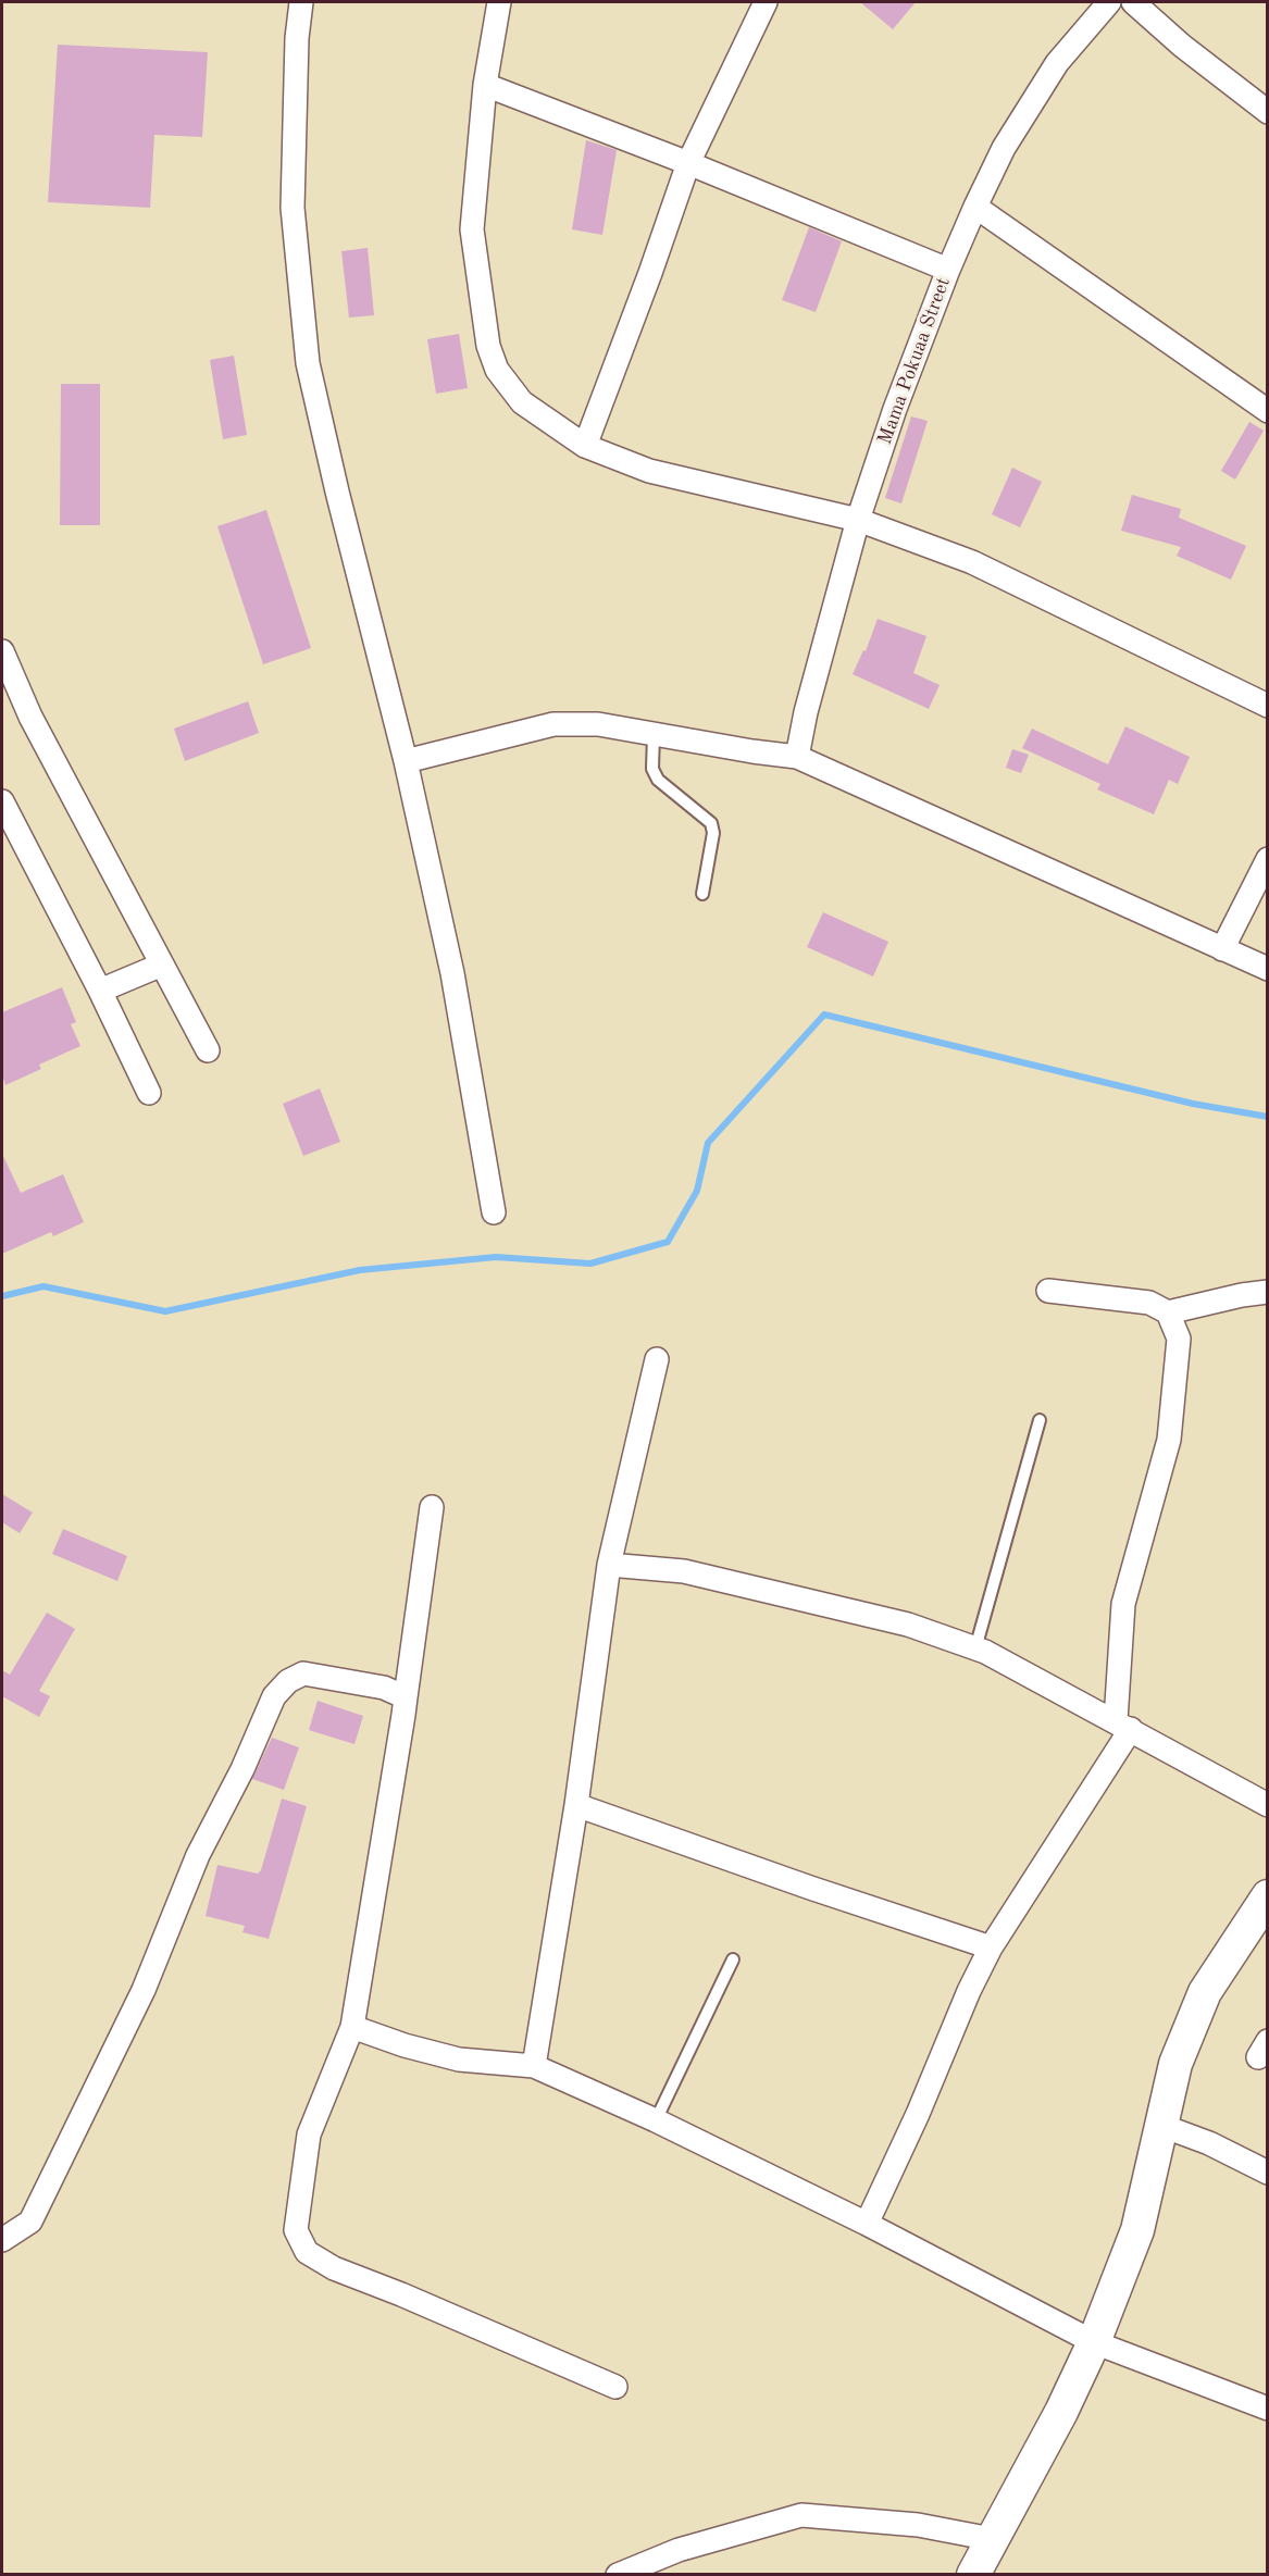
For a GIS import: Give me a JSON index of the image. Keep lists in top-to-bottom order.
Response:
{
  "streets": {
    "street": ["Mama Pokuaa Street"]
  }
}
